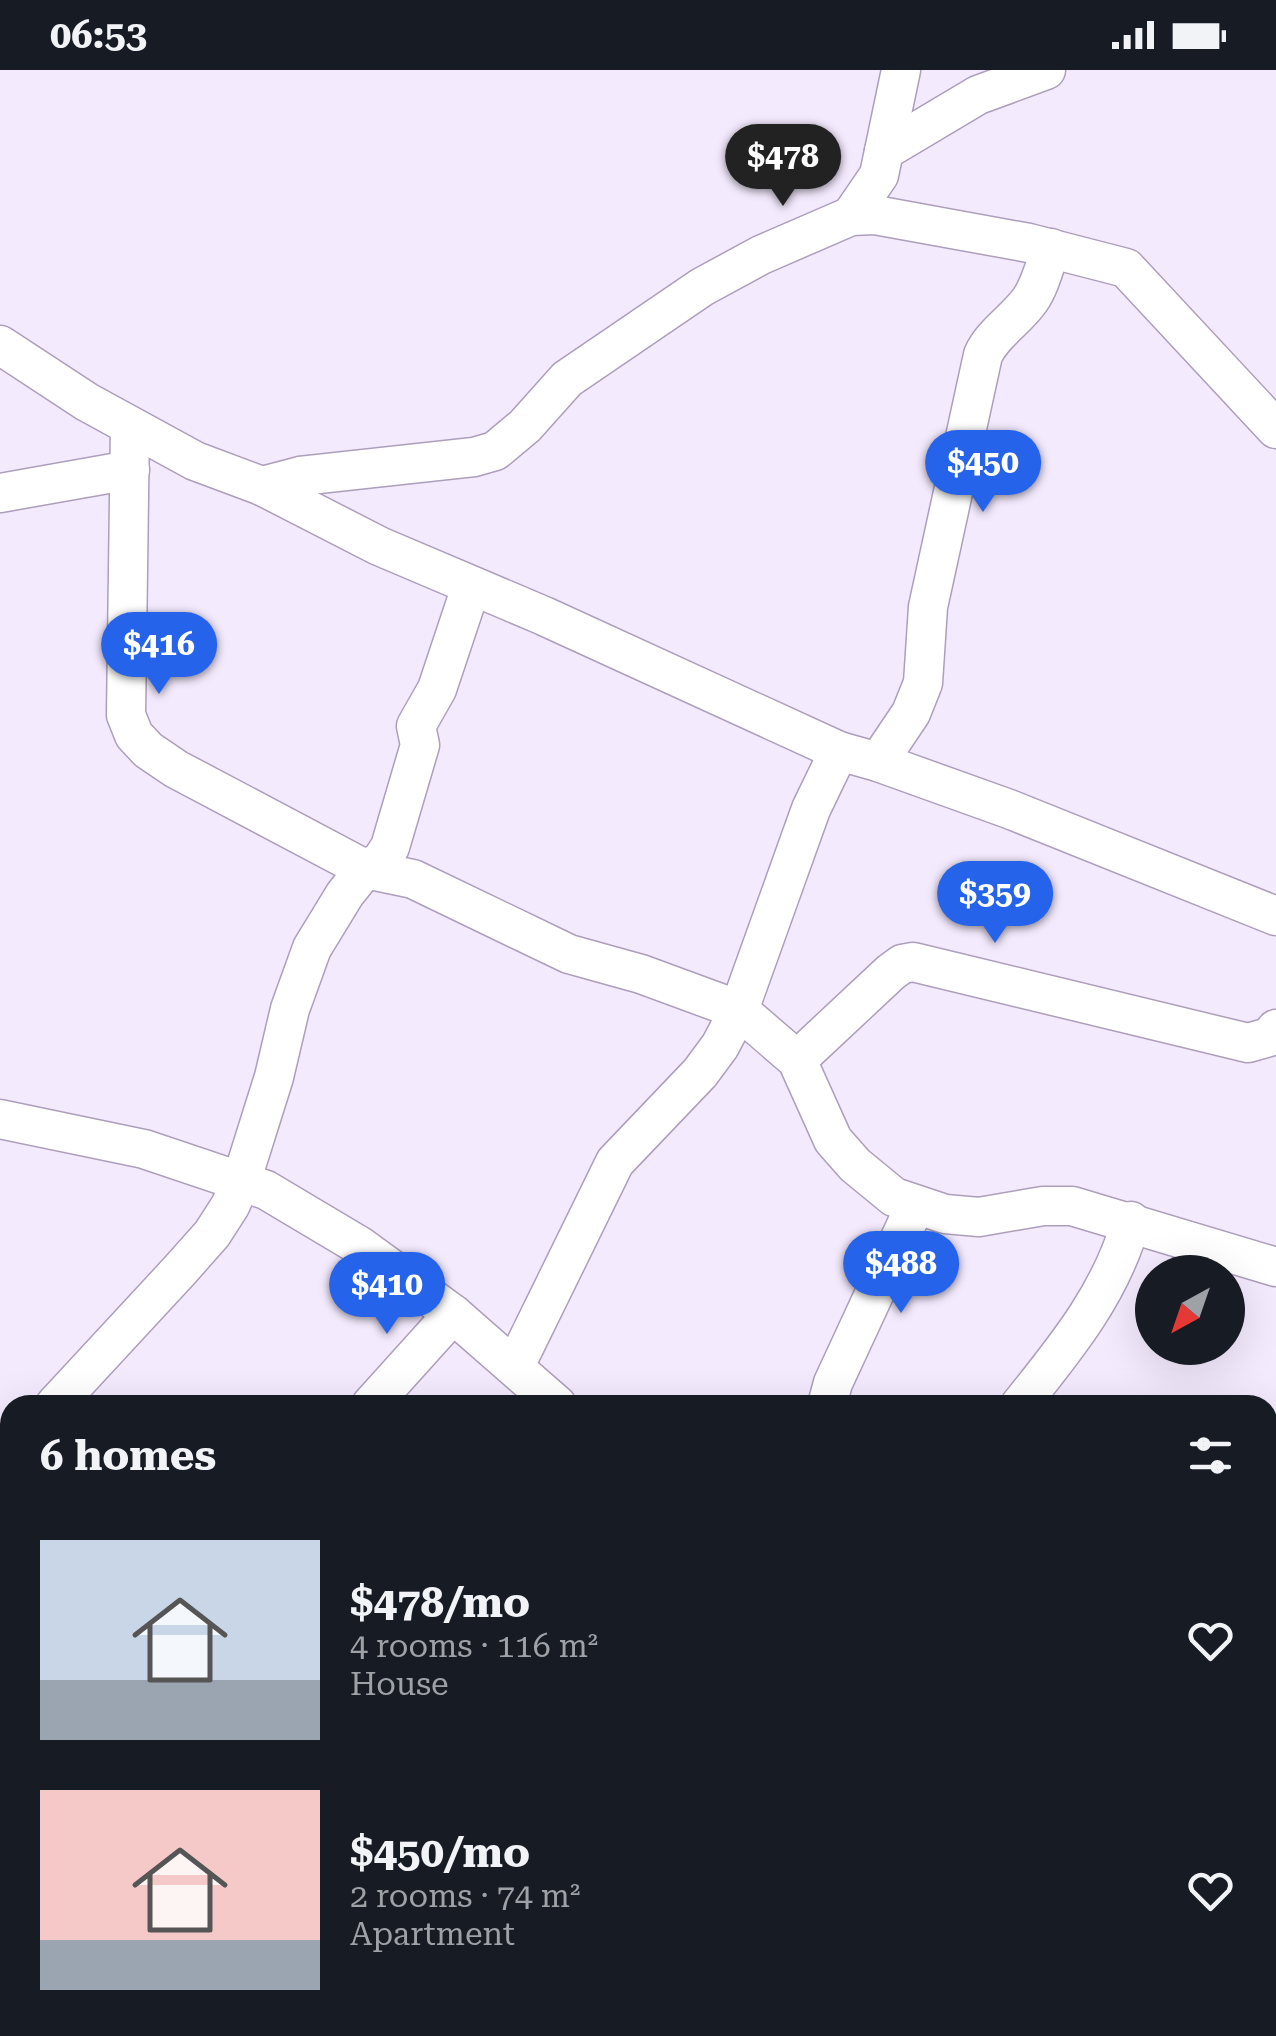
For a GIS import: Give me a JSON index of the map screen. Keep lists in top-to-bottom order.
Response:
{
  "north": "bottom left",
  "page": {
    "status": "06:53",
    "price": [
      "$478",
      "$450",
      "$416",
      "$359",
      "$488",
      "$410"
    ],
    "heading": "6 homes",
    "list": [
      {
        "name": "$478/mo",
        "note": "4 rooms · 116 m² · House"
      },
      {
        "name": "$450/mo",
        "note": "2 rooms · 74 m² · Apartment"
      }
    ]
  }
}
